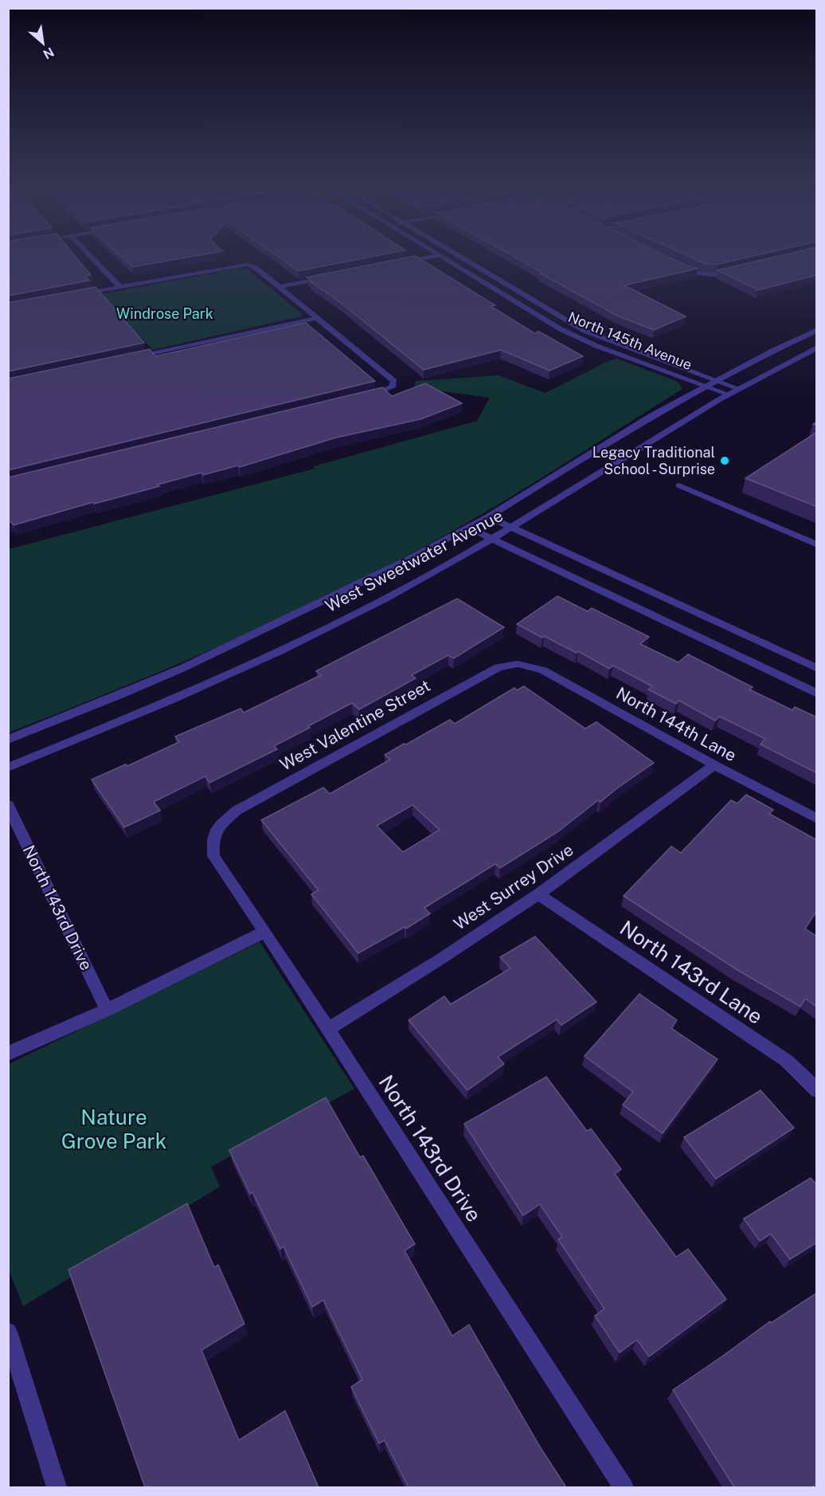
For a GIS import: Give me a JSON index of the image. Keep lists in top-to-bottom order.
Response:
{
  "streets": {
    "street": [
      "North 145th Avenue",
      "West Sweetwater Avenue",
      "North 144th Lane",
      "West Valentine Street",
      "West Surrey Drive",
      "North 143rd Drive",
      "North 143rd Lane"
    ]
  },
  "crossings": [
    ["North 145th Avenue", "West Sweetwater Avenue"],
    ["North 144th Lane", "West Valentine Street"],
    ["North 144th Lane", "West Surrey Drive"],
    ["West Valentine Street", "North 143rd Drive"],
    ["West Surrey Drive", "North 143rd Drive"],
    ["West Surrey Drive", "North 143rd Lane"]
  ],
  "parks": ["Windrose Park", "Nature Grove Park"],
  "places": ["Legacy Traditional School - Surprise"],
  "north": "bottom right"
}
